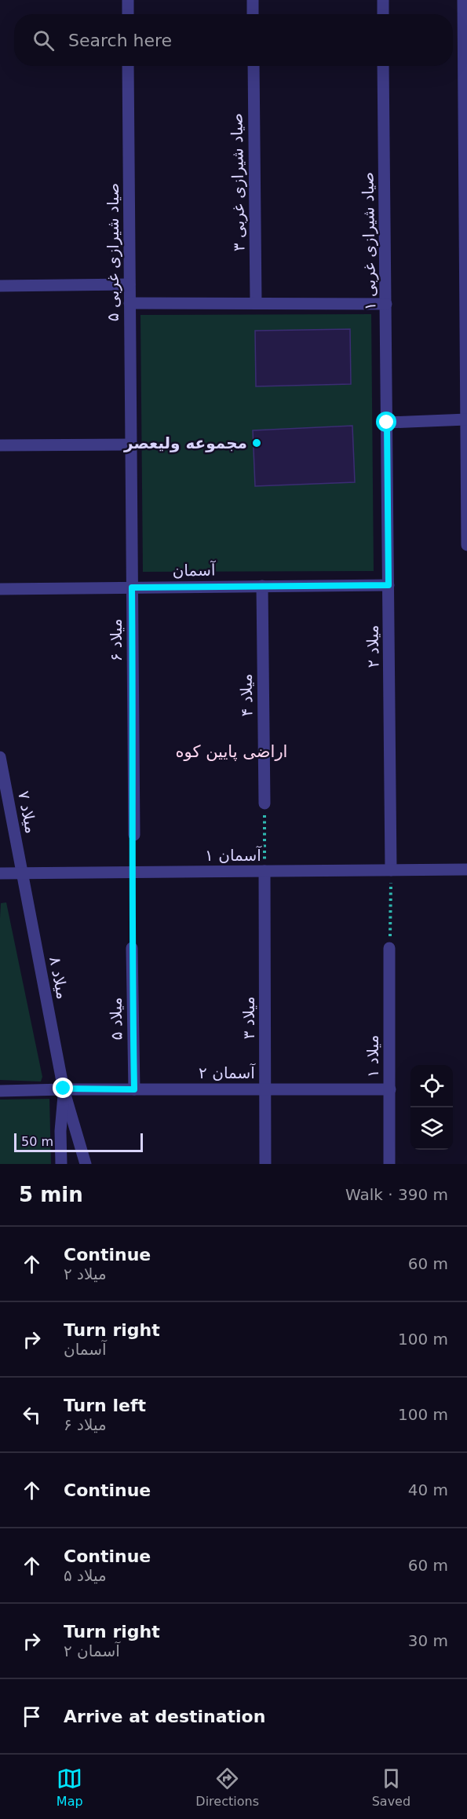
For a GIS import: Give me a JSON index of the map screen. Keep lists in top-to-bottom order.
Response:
{
  "streets": {
    "street": [
      "صیاد شیرازی غربی ۳",
      "صیاد شیرازی غربی ۱",
      "صیاد شیرازی غربی ۵",
      "آسمان",
      "میلاد ۶",
      "میلاد ۲",
      "میلاد ۴",
      "میلاد ۷",
      "آسمان ۱",
      "میلاد ۸",
      "میلاد ۳",
      "میلاد ۵",
      "میلاد ۱",
      "آسمان ۲"
    ]
  },
  "crossings": [
    ["صیاد شیرازی غربی ۱", "میلاد ۲"],
    ["صیاد شیرازی غربی ۵", "میلاد ۶"],
    ["آسمان", "میلاد ۶"],
    ["آسمان", "میلاد ۲"],
    ["آسمان", "میلاد ۴"],
    ["میلاد ۲", "آسمان ۱"],
    ["میلاد ۷", "آسمان ۱"],
    ["میلاد ۷", "میلاد ۸"],
    ["آسمان ۱", "میلاد ۸"],
    ["آسمان ۱", "میلاد ۳"],
    ["میلاد ۸", "آسمان ۲"],
    ["میلاد ۳", "آسمان ۲"],
    ["میلاد ۵", "آسمان ۲"],
    ["میلاد ۱", "آسمان ۲"]
  ],
  "districts": ["اراضی پایین کوه"],
  "places": ["مجموعه ولیعصر"],
  "scale_bar": "50 m",
  "page": {
    "search": "Search here",
    "scale": "50 m",
    "heading": ["5 min", "Walk · 390 m"],
    "list": [
      ["Continue", "میلاد ۲", "60 m"],
      ["Turn right", "آسمان", "100 m"],
      ["Turn left", "میلاد ۶", "100 m"],
      ["Continue", "40 m"],
      ["Continue", "میلاد ۵", "60 m"],
      ["Turn right", "آسمان ۲", "30 m"],
      "Arrive at destination"
    ],
    "nav": ["Map", "Directions", "Saved"]
  }
}
